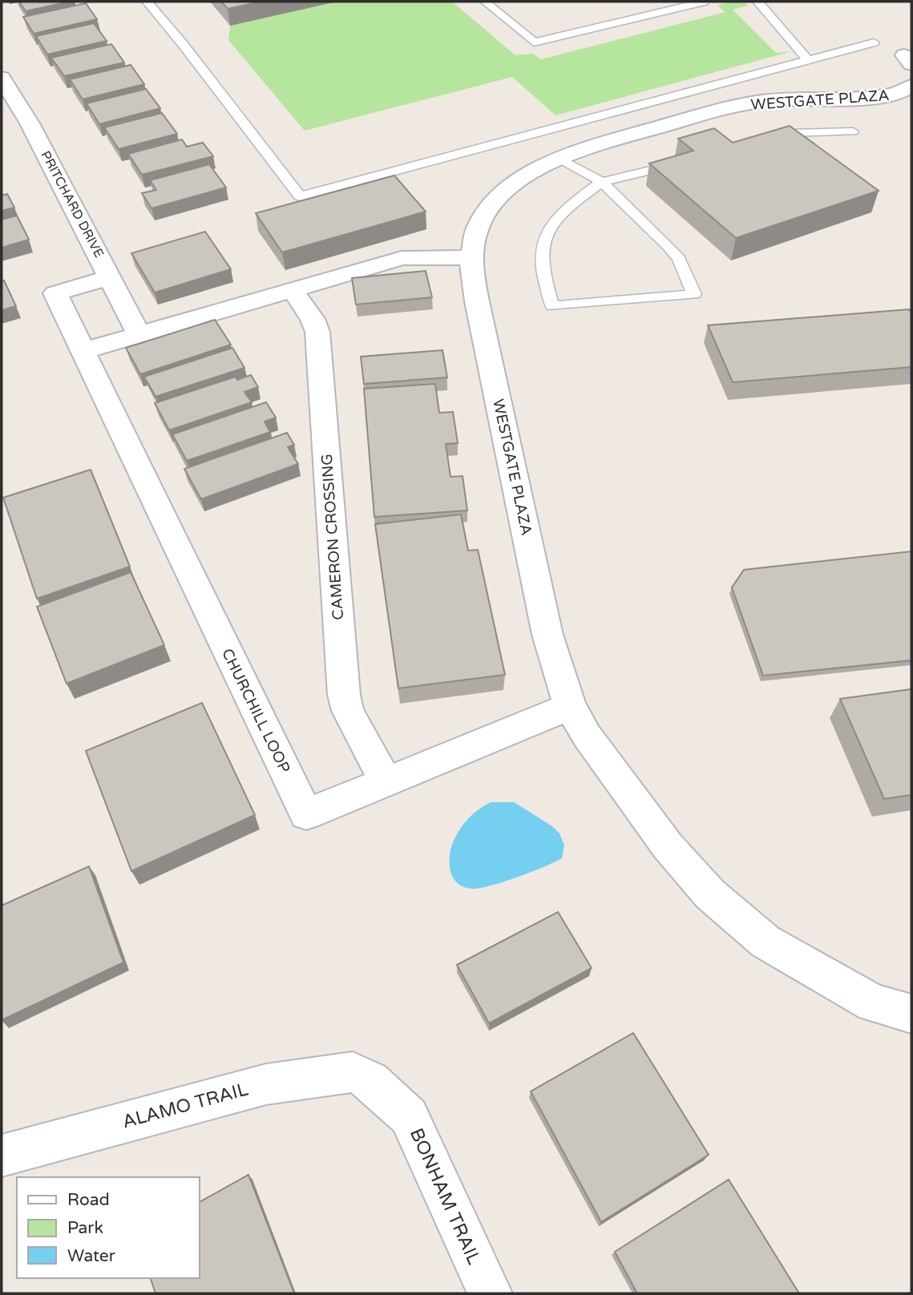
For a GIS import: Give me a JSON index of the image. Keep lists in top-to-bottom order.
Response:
{
  "streets": {
    "street": [
      "WESTGATE PLAZA",
      "PRITCHARD DRIVE",
      "CAMERON CROSSING",
      "CHURCHILL LOOP",
      "ALAMO TRAIL",
      "BONHAM TRAIL"
    ]
  },
  "crossings": [
    ["WESTGATE PLAZA", "CHURCHILL LOOP"],
    ["PRITCHARD DRIVE", "CHURCHILL LOOP"],
    ["CAMERON CROSSING", "CHURCHILL LOOP"],
    ["ALAMO TRAIL", "BONHAM TRAIL"]
  ],
  "legend": ["Road", "Park", "Water"]
}
